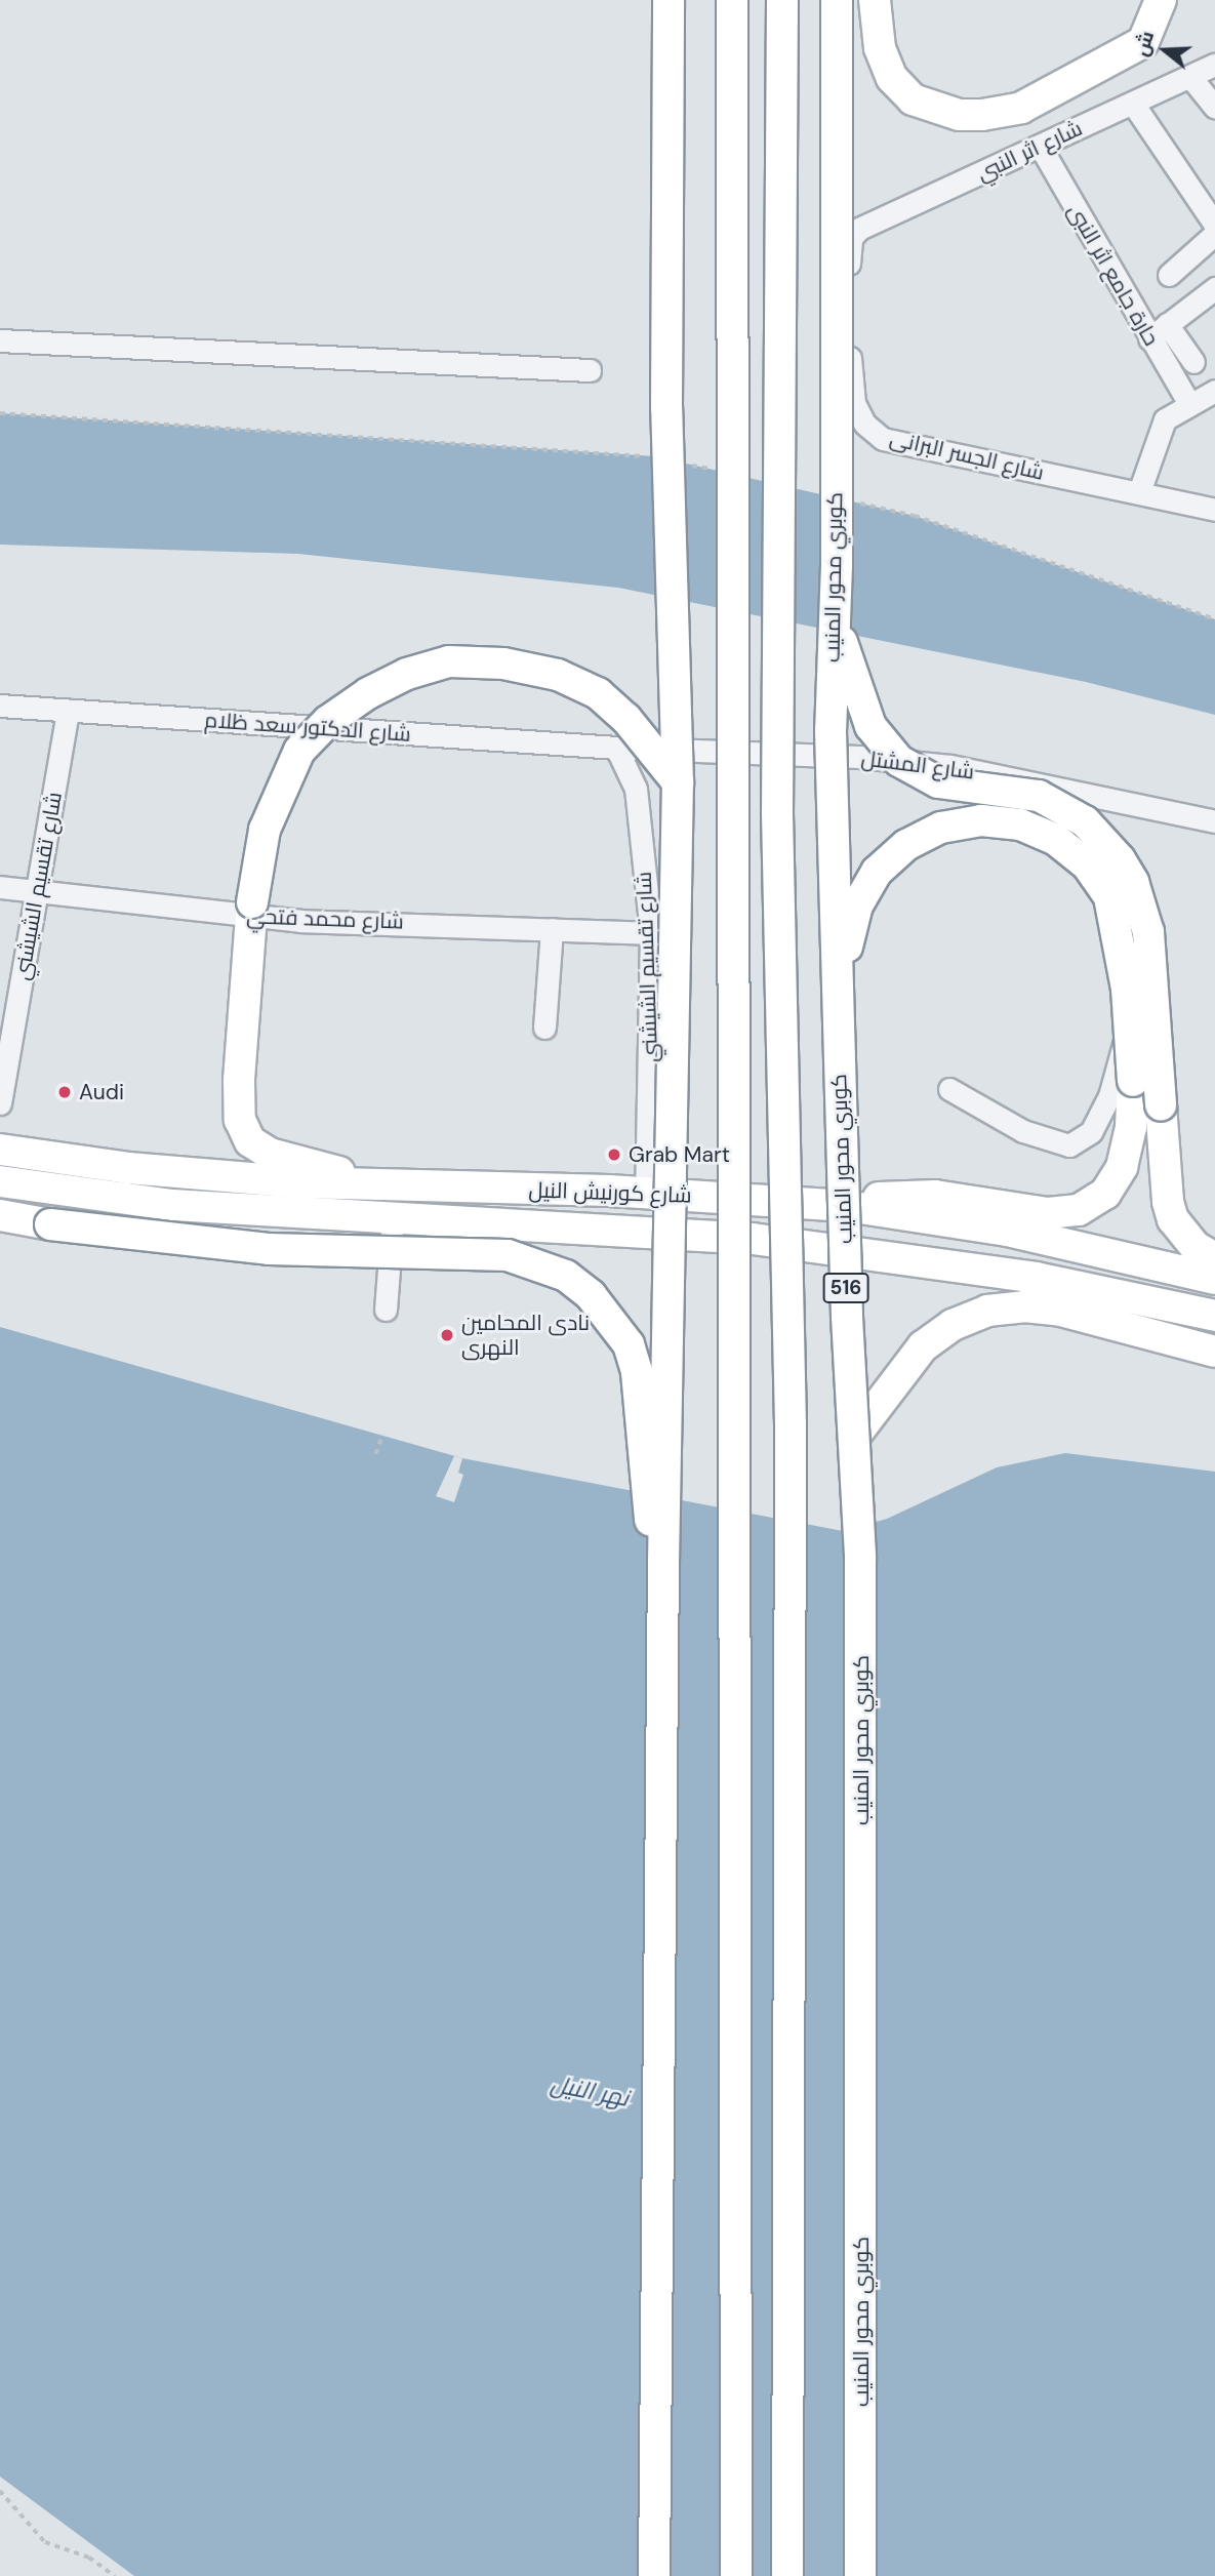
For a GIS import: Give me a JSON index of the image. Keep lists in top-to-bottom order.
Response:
{
  "streets": {
    "highway": ["كوبري محور المنيب", "شارع كورنيش النيل", "516"],
    "street": [
      "شارع اثر النبي",
      "حارة جامع اثر النبى",
      "شارع الجسر البرانى",
      "شارع الدكتور سعد ظلام",
      "شارع المشتل",
      "شارع تقسيم الشيشني",
      "شارع محمد فتحي"
    ]
  },
  "crossings": [
    ["شارع اثر النبي", "حارة جامع اثر النبى"],
    ["شارع اثر النبي", "شارع الجسر البرانى"],
    ["شارع الدكتور سعد ظلام", "شارع المشتل"],
    ["شارع الدكتور سعد ظلام", "شارع تقسيم الشيشني"],
    ["شارع المشتل", "شارع تقسيم الشيشني"],
    ["شارع تقسيم الشيشني", "شارع محمد فتحي"],
    ["شارع تقسيم الشيشني", "شارع كورنيش النيل"]
  ],
  "water": ["نهر النيل"],
  "places": ["Audi", "Grab Mart", "نادى المحامين النهرى"],
  "north": "left"
}
